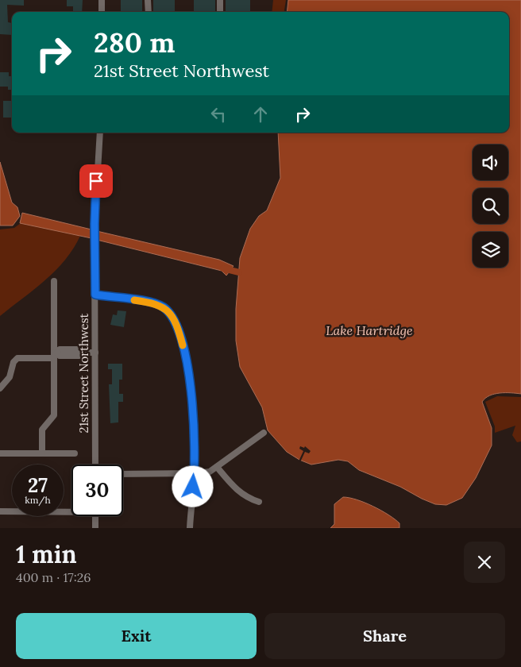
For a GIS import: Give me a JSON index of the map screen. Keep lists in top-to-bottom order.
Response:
{
  "streets": {
    "street": ["21st Street Northwest"]
  },
  "water": ["Lake Hartridge"],
  "page": {
    "turn": ["280 m", "21st Street Northwest"],
    "speed": "27 km/h",
    "limit": "30",
    "heading": ["1 min", "400 m · 17:26"],
    "buttons": ["Exit", "Share"]
  }
}
